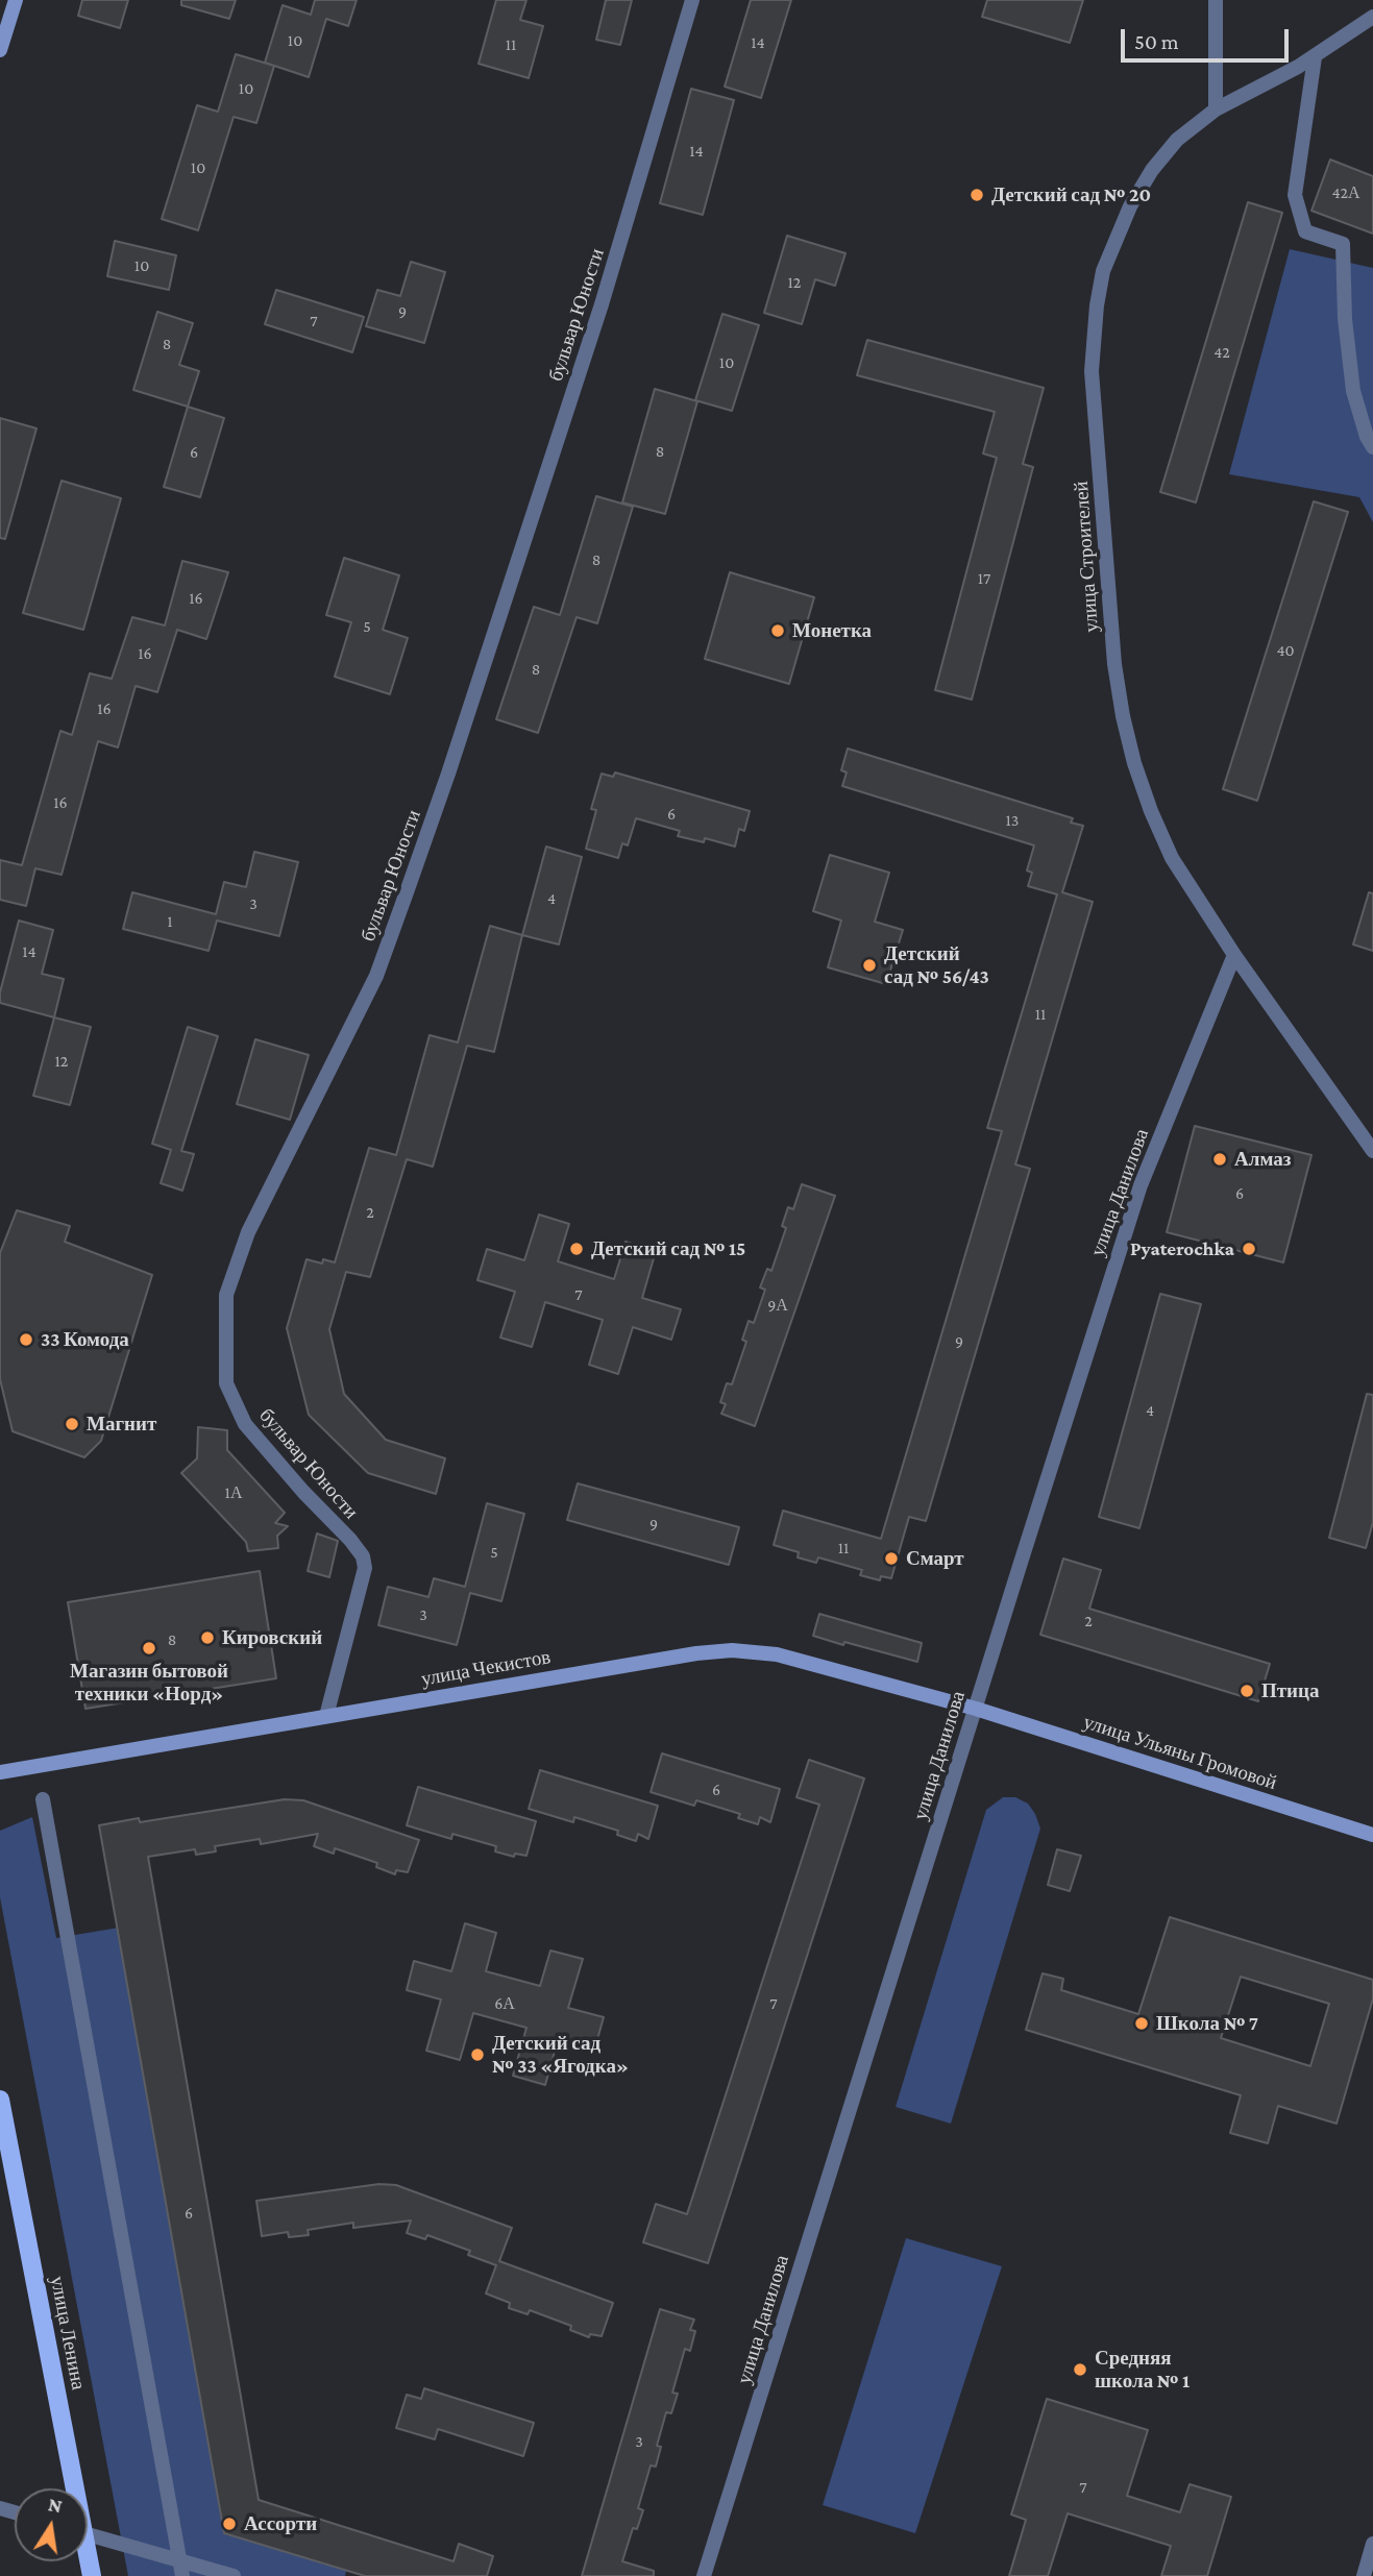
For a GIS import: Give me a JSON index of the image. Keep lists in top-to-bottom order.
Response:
{
  "streets": {
    "main road": ["улица Ленина"],
    "street": [
      "бульвар Юности",
      "улица Строителей",
      "улица Данилова",
      "улица Чекистов",
      "улица Ульяны Громовой"
    ]
  },
  "crossings": [
    ["бульвар Юности", "улица Чекистов"],
    ["улица Строителей", "улица Данилова"],
    ["улица Данилова", "улица Чекистов"],
    ["улица Данилова", "улица Ульяны Громовой"],
    ["улица Чекистов", "улица Ульяны Громовой"]
  ],
  "places": [
    "Детский сад № 20",
    "Монетка",
    "Детский сад № 56/43",
    "Алмаз",
    "Детский сад № 15",
    "Pyaterochka",
    "33 Комода",
    "Магнит",
    "Смарт",
    "Кировский",
    "Магазин бытовой техники «Норд»",
    "Птица",
    "Школа № 7",
    "Детский сад № 33 «Ягодка»",
    "Средняя школа № 1",
    "Ассорти"
  ],
  "house_numbers": [
    "10",
    "14",
    "11",
    "10",
    "14",
    "10",
    "42А",
    "10",
    "12",
    "9",
    "7",
    "8",
    "42",
    "10",
    "8",
    "6",
    "8",
    "17",
    "16",
    "5",
    "40",
    "16",
    "8",
    "16",
    "16",
    "6",
    "13",
    "4",
    "3",
    "1",
    "14",
    "11",
    "12",
    "6",
    "2",
    "7",
    "9А",
    "9",
    "4",
    "1А",
    "9",
    "11",
    "5",
    "3",
    "2",
    "8",
    "6",
    "6А",
    "7",
    "6",
    "3",
    "7"
  ],
  "scale_bar": "50 m",
  "north": "top"
}
